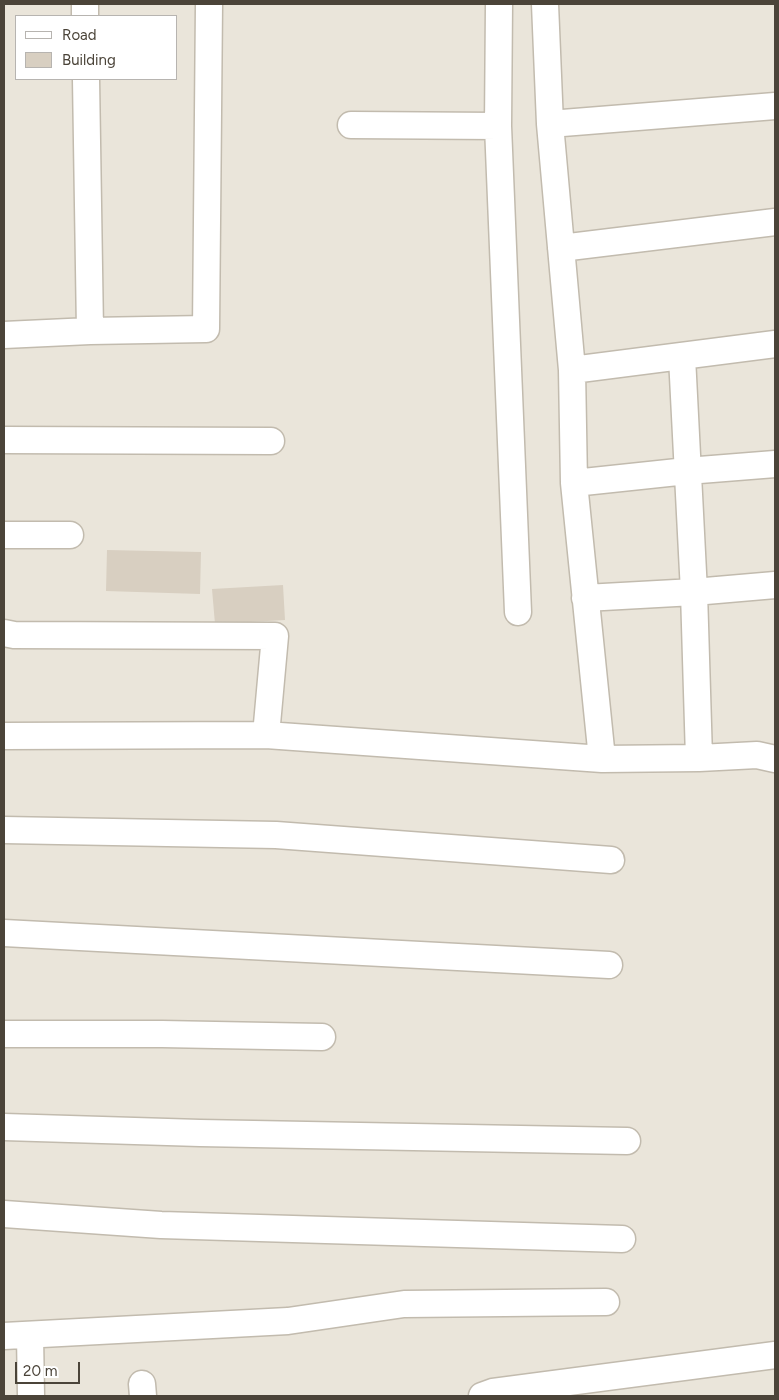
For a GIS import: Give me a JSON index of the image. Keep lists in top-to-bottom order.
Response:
{
  "legend": ["Road", "Building"],
  "scale_bar": "20 m"
}
